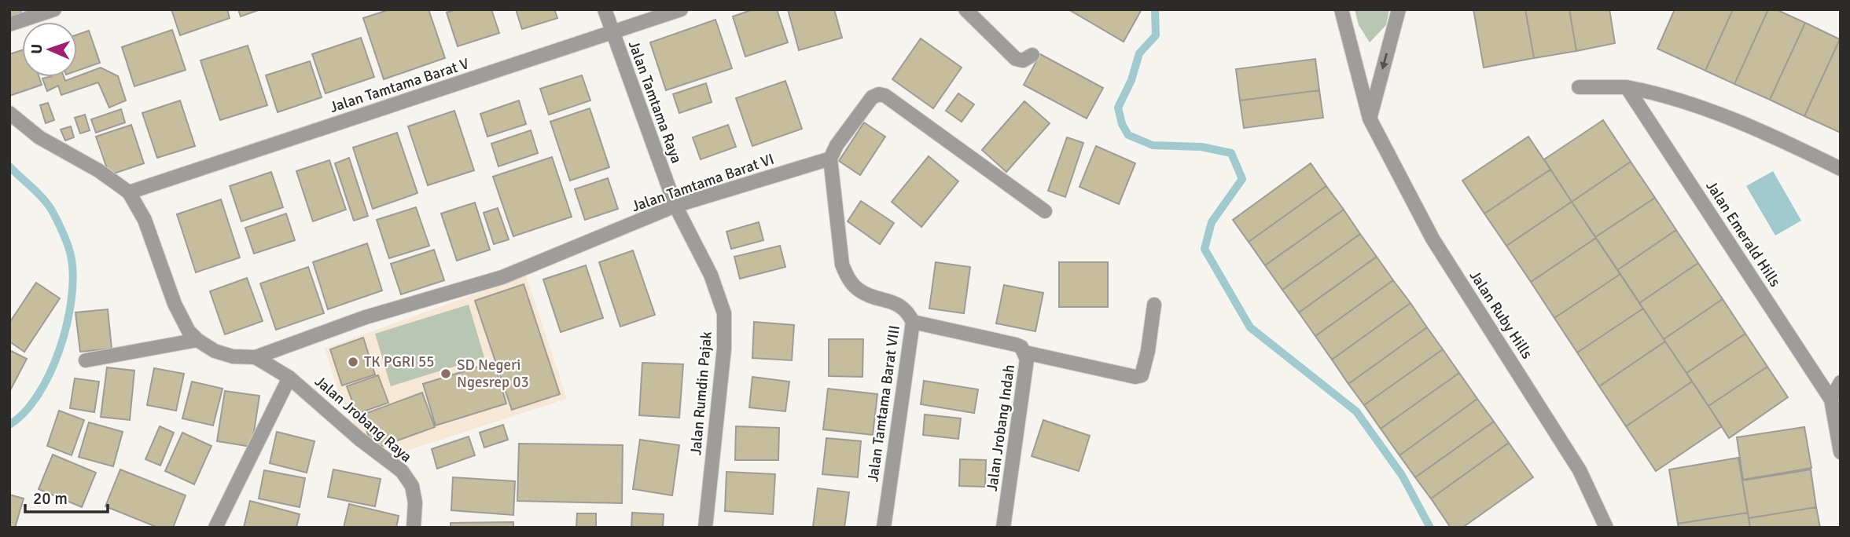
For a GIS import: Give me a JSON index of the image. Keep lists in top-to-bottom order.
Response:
{
  "streets": {
    "street": [
      "Jalan Tamtama Barat V",
      "Jalan Tamtama Raya",
      "Jalan Tamtama Barat VI",
      "Jalan Emerald Hills",
      "Jalan Ruby Hills",
      "Jalan Rumdin Pajak",
      "Jalan Tamtama Barat VIII",
      "Jalan Jrobang Raya",
      "Jalan Jrobang Indah"
    ]
  },
  "crossings": [
    ["Jalan Tamtama Barat V", "Jalan Tamtama Raya"],
    ["Jalan Tamtama Raya", "Jalan Tamtama Barat VI"],
    ["Jalan Tamtama Raya", "Jalan Rumdin Pajak"],
    ["Jalan Tamtama Barat VI", "Jalan Rumdin Pajak"],
    ["Jalan Tamtama Barat VI", "Jalan Tamtama Barat VIII"],
    ["Jalan Tamtama Barat VI", "Jalan Jrobang Raya"],
    ["Jalan Tamtama Barat VIII", "Jalan Jrobang Indah"]
  ],
  "places": ["TK PGRI 55", "SD Negeri Ngesrep 03"],
  "scale_bar": "20 m",
  "north": "left"
}
